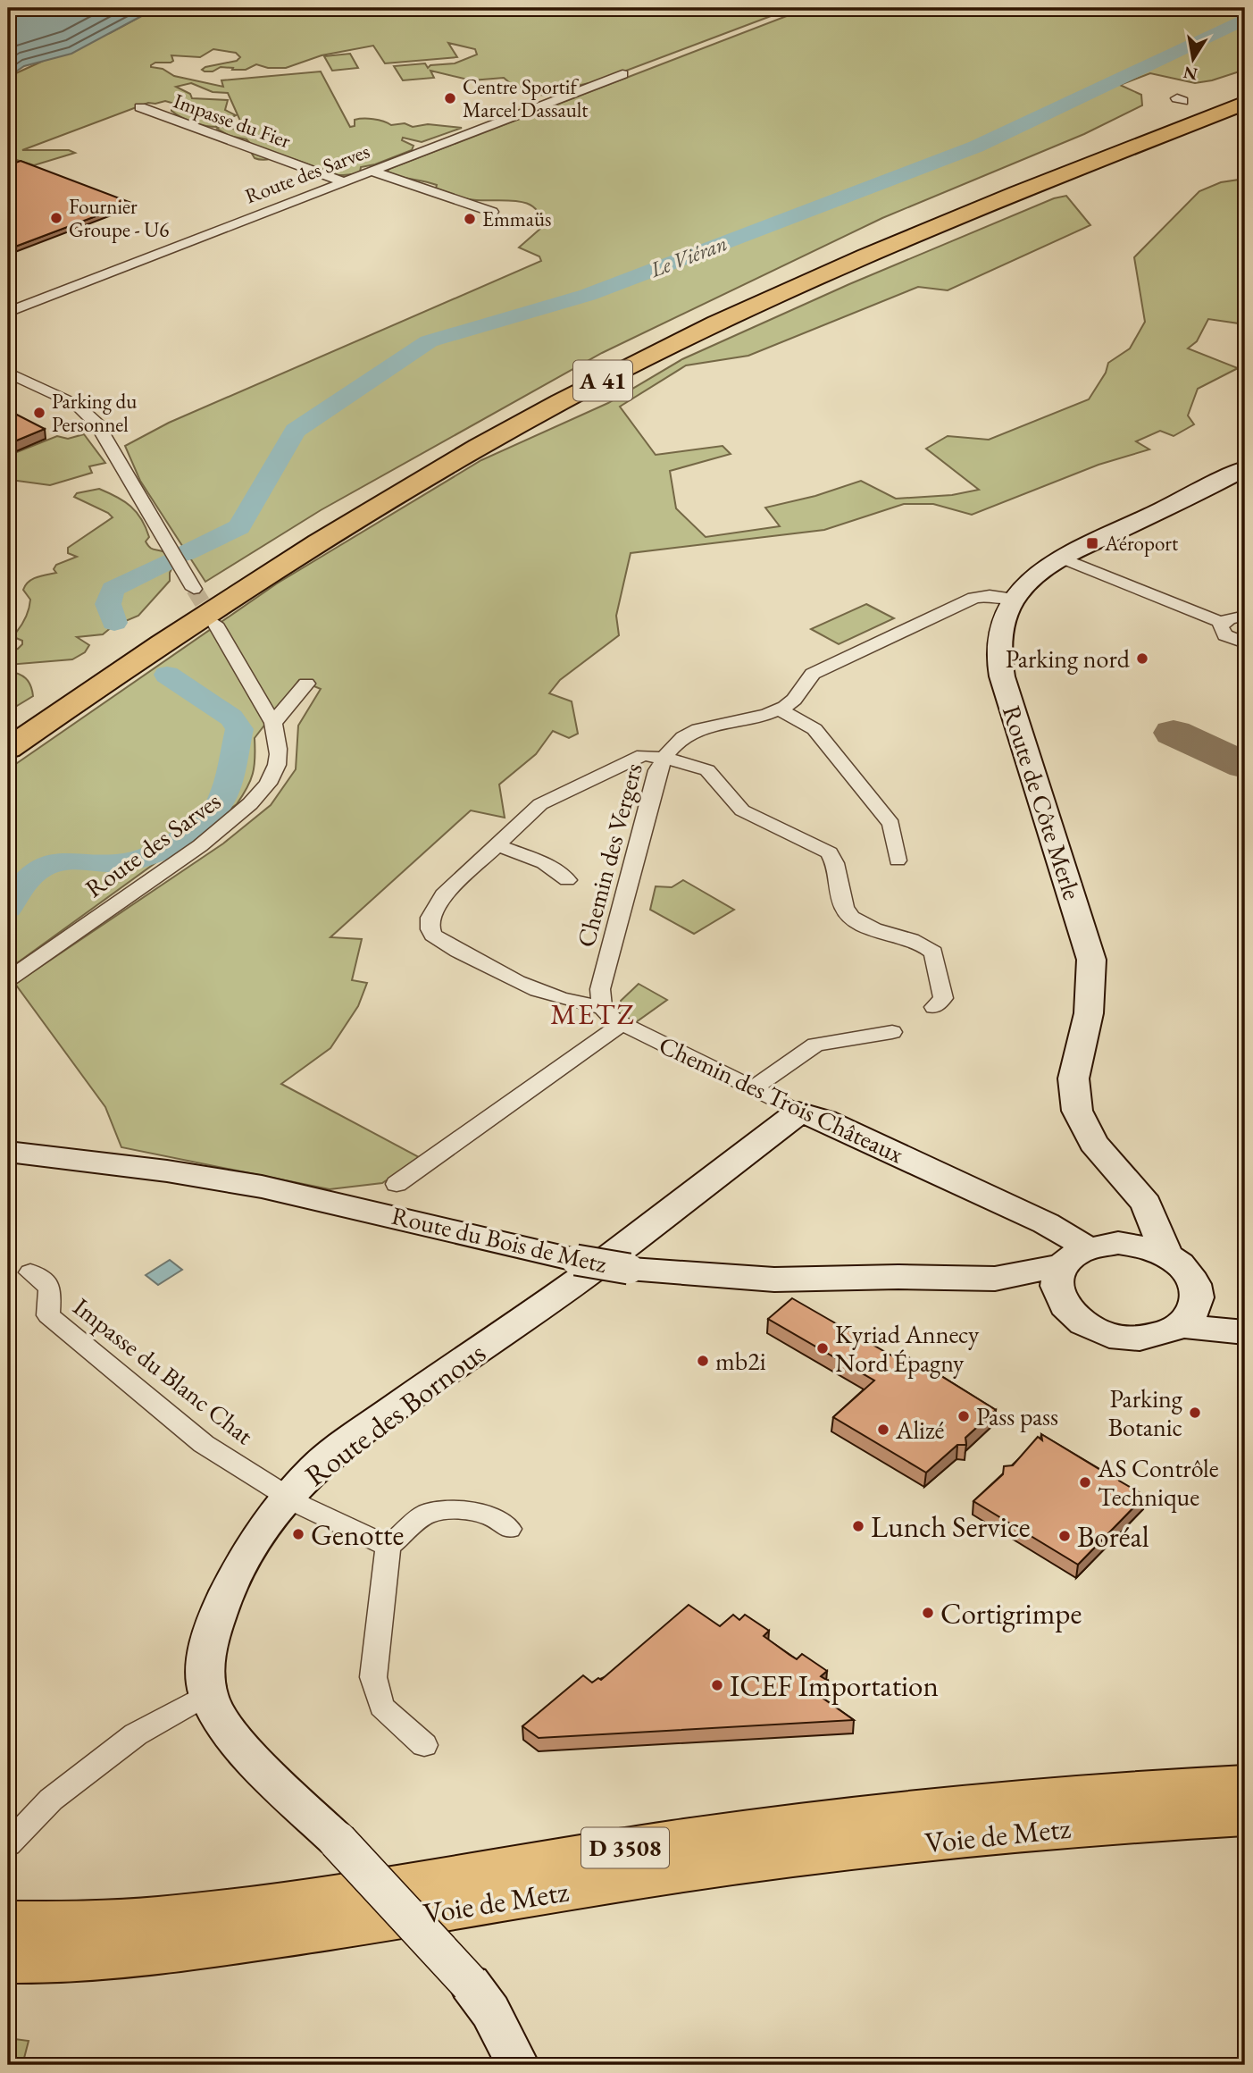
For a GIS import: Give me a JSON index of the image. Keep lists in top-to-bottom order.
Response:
{
  "streets": {
    "highway": ["A 41", "Voie de Metz", "D 3508"],
    "main road": [
      "Route de Côte Merle",
      "Chemin des Trois Châteaux",
      "Route du Bois de Metz",
      "Route des Bornous"
    ],
    "street": [
      "Impasse du Fier",
      "Route des Sarves",
      "Chemin des Vergers",
      "Impasse du Blanc Chat"
    ]
  },
  "crossings": [
    ["Impasse du Fier", "Route des Sarves"],
    ["Route de Côte Merle", "Chemin des Trois Châteaux"],
    ["Route de Côte Merle", "Route du Bois de Metz"],
    ["Chemin des Vergers", "Chemin des Trois Châteaux"],
    ["Chemin des Trois Châteaux", "Route du Bois de Metz"],
    ["Chemin des Trois Châteaux", "Route des Bornous"],
    ["Impasse du Blanc Chat", "Route des Bornous"]
  ],
  "districts": ["METZ"],
  "water": ["Le Viéran"],
  "places": {
    "other": [
      "Centre Sportif Marcel Dassault",
      "Fournier Groupe - U6",
      "Emmaüs",
      "Parking du Personnel",
      "Parking nord",
      "Kyriad Annecy Nord Épagny",
      "mb2i",
      "Parking Botanic",
      "Pass pass",
      "Alizé",
      "AS Contrôle Technique",
      "Lunch Service",
      "Genotte",
      "Boréal",
      "Cortigrimpe",
      "ICEF Importation"
    ],
    "transit": ["Aéroport"]
  },
  "north": "bottom"
}
